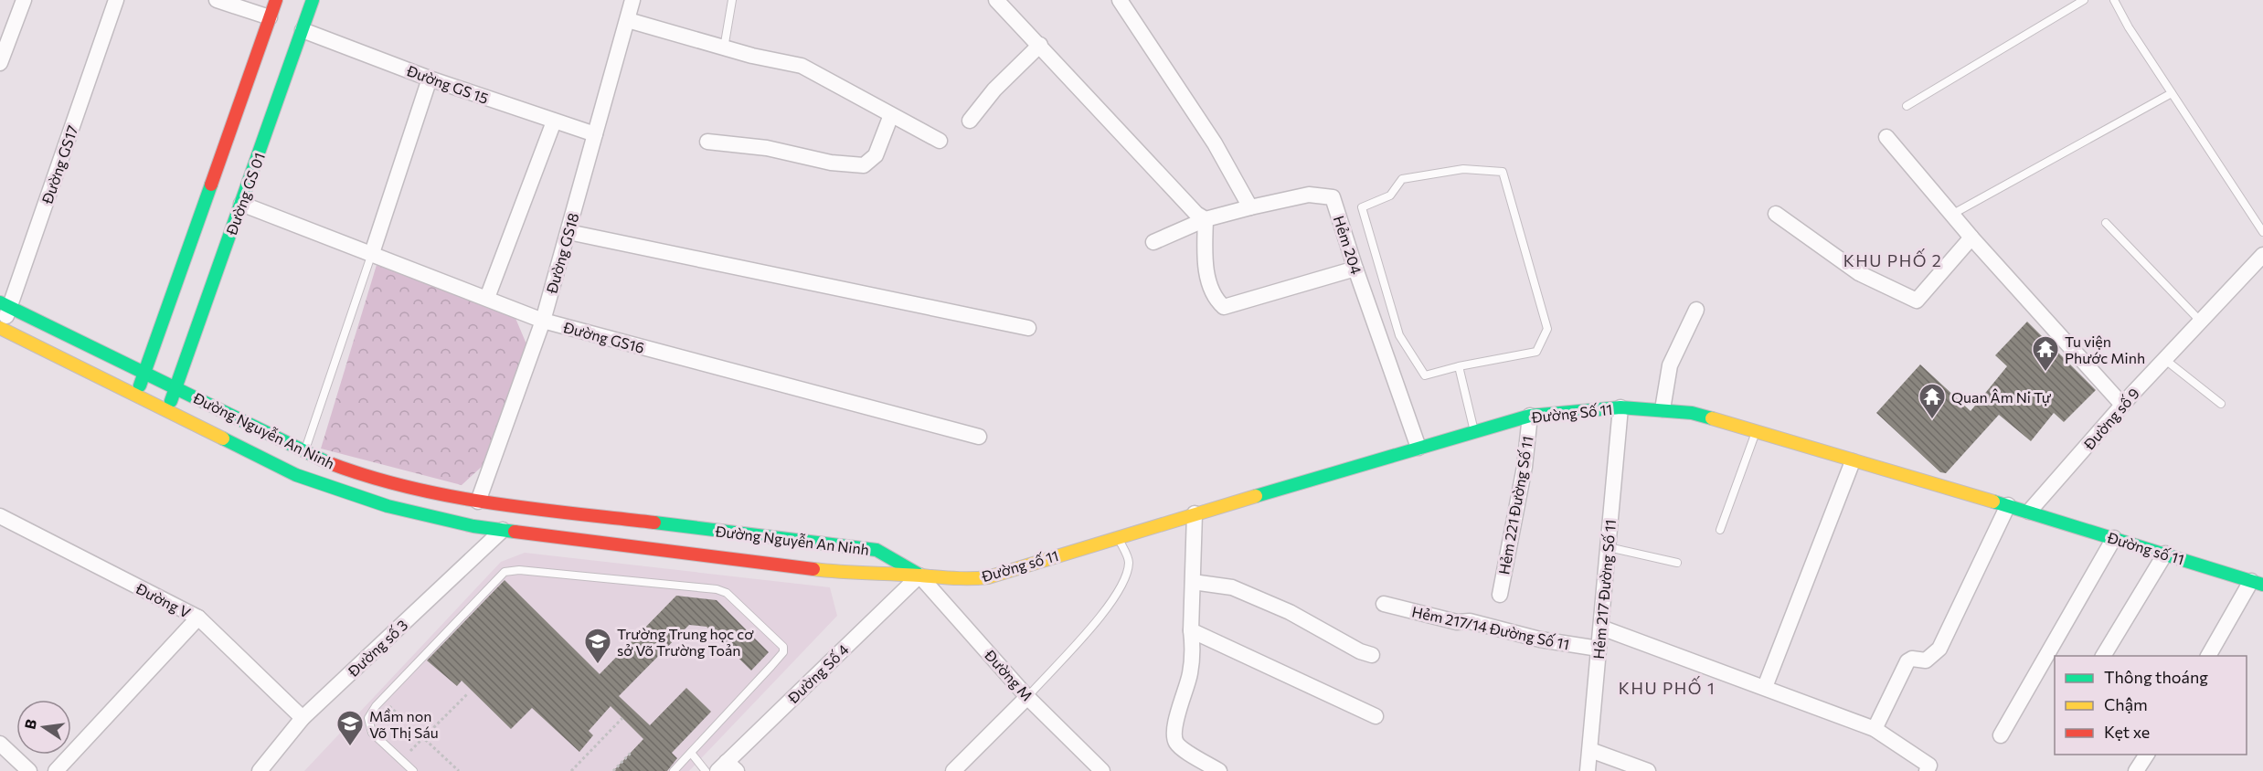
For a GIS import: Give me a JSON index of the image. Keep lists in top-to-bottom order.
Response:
{
  "streets": {
    "main road": [
      "Đường GS 01",
      "Đường Số 11",
      "Đường Nguyễn An Ninh",
      "Đường số 11"
    ],
    "street": [
      "Đường GS 15",
      "Đường GS17",
      "Hẻm 204",
      "Đường GS18",
      "Đường GS16",
      "Đường số 9",
      "Hẻm 221 Đường Số 11",
      "Hẻm 217 Đường Số 11",
      "Đường V",
      "Hẻm 217/14 Đường Số 11",
      "Đường số 3",
      "Đường Số 4",
      "Đường M"
    ]
  },
  "crossings": [
    ["Đường GS 15", "Đường GS 01"],
    ["Đường GS 15", "Đường GS18"],
    ["Đường GS17", "Đường Nguyễn An Ninh"],
    ["Đường GS 01", "Đường GS16"],
    ["Đường GS 01", "Đường Nguyễn An Ninh"],
    ["Hẻm 204", "Đường Số 11"],
    ["Đường GS18", "Đường GS16"],
    ["Đường GS18", "Đường Nguyễn An Ninh"],
    ["Đường Số 11", "Đường số 9"],
    ["Đường Số 11", "Hẻm 221 Đường Số 11"],
    ["Đường Số 11", "Đường số 11"],
    ["Đường Số 11", "Hẻm 217 Đường Số 11"],
    ["Đường số 9", "Đường số 11"],
    ["Đường Nguyễn An Ninh", "Đường số 11"],
    ["Đường Nguyễn An Ninh", "Đường số 3"],
    ["Đường Nguyễn An Ninh", "Đường Số 4"],
    ["Đường Nguyễn An Ninh", "Đường M"],
    ["Đường số 11", "Đường Số 4"],
    ["Đường số 11", "Đường M"],
    ["Hẻm 217 Đường Số 11", "Hẻm 217/14 Đường Số 11"],
    ["Đường V", "Đường số 3"],
    ["Đường Số 4", "Đường M"]
  ],
  "districts": ["KHU PHỐ 2", "KHU PHỐ 1"],
  "places": {
    "temple": ["Tu viện Phước Minh", "Quan Âm Ni Tự"],
    "school or university": ["Trường Trung học cơ sở Võ Trường Toản", "Mầm non Võ Thị Sáu"]
  },
  "legend": ["Thông thoáng", "Chậm", "Kẹt xe"],
  "north": "left"
}
